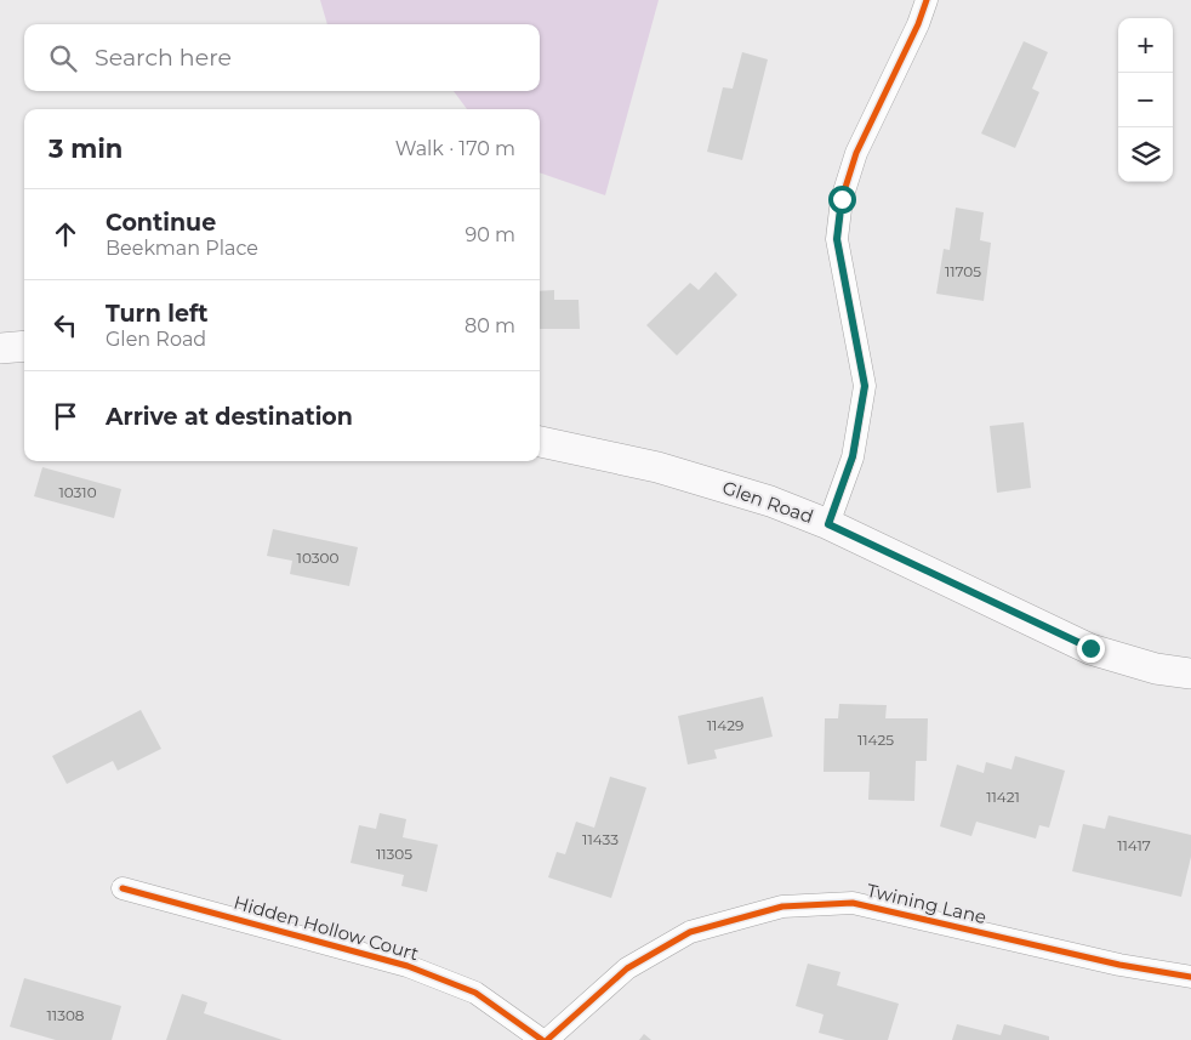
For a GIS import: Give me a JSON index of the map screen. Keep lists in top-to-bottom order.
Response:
{
  "streets": {
    "main road": ["Glen Road"],
    "street": ["Twining Lane", "Hidden Hollow Court"]
  },
  "house_numbers": [
    "11705",
    "10310",
    "10300",
    "11429",
    "11425",
    "11421",
    "11433",
    "11417",
    "11305",
    "11308"
  ],
  "page": {
    "map_buttons": ["+", "−"],
    "search": "Search here",
    "heading": ["3 min", "Walk · 170 m"],
    "list": [
      ["Continue", "Beekman Place", "90 m"],
      ["Turn left", "Glen Road", "80 m"],
      "Arrive at destination"
    ]
  }
}
